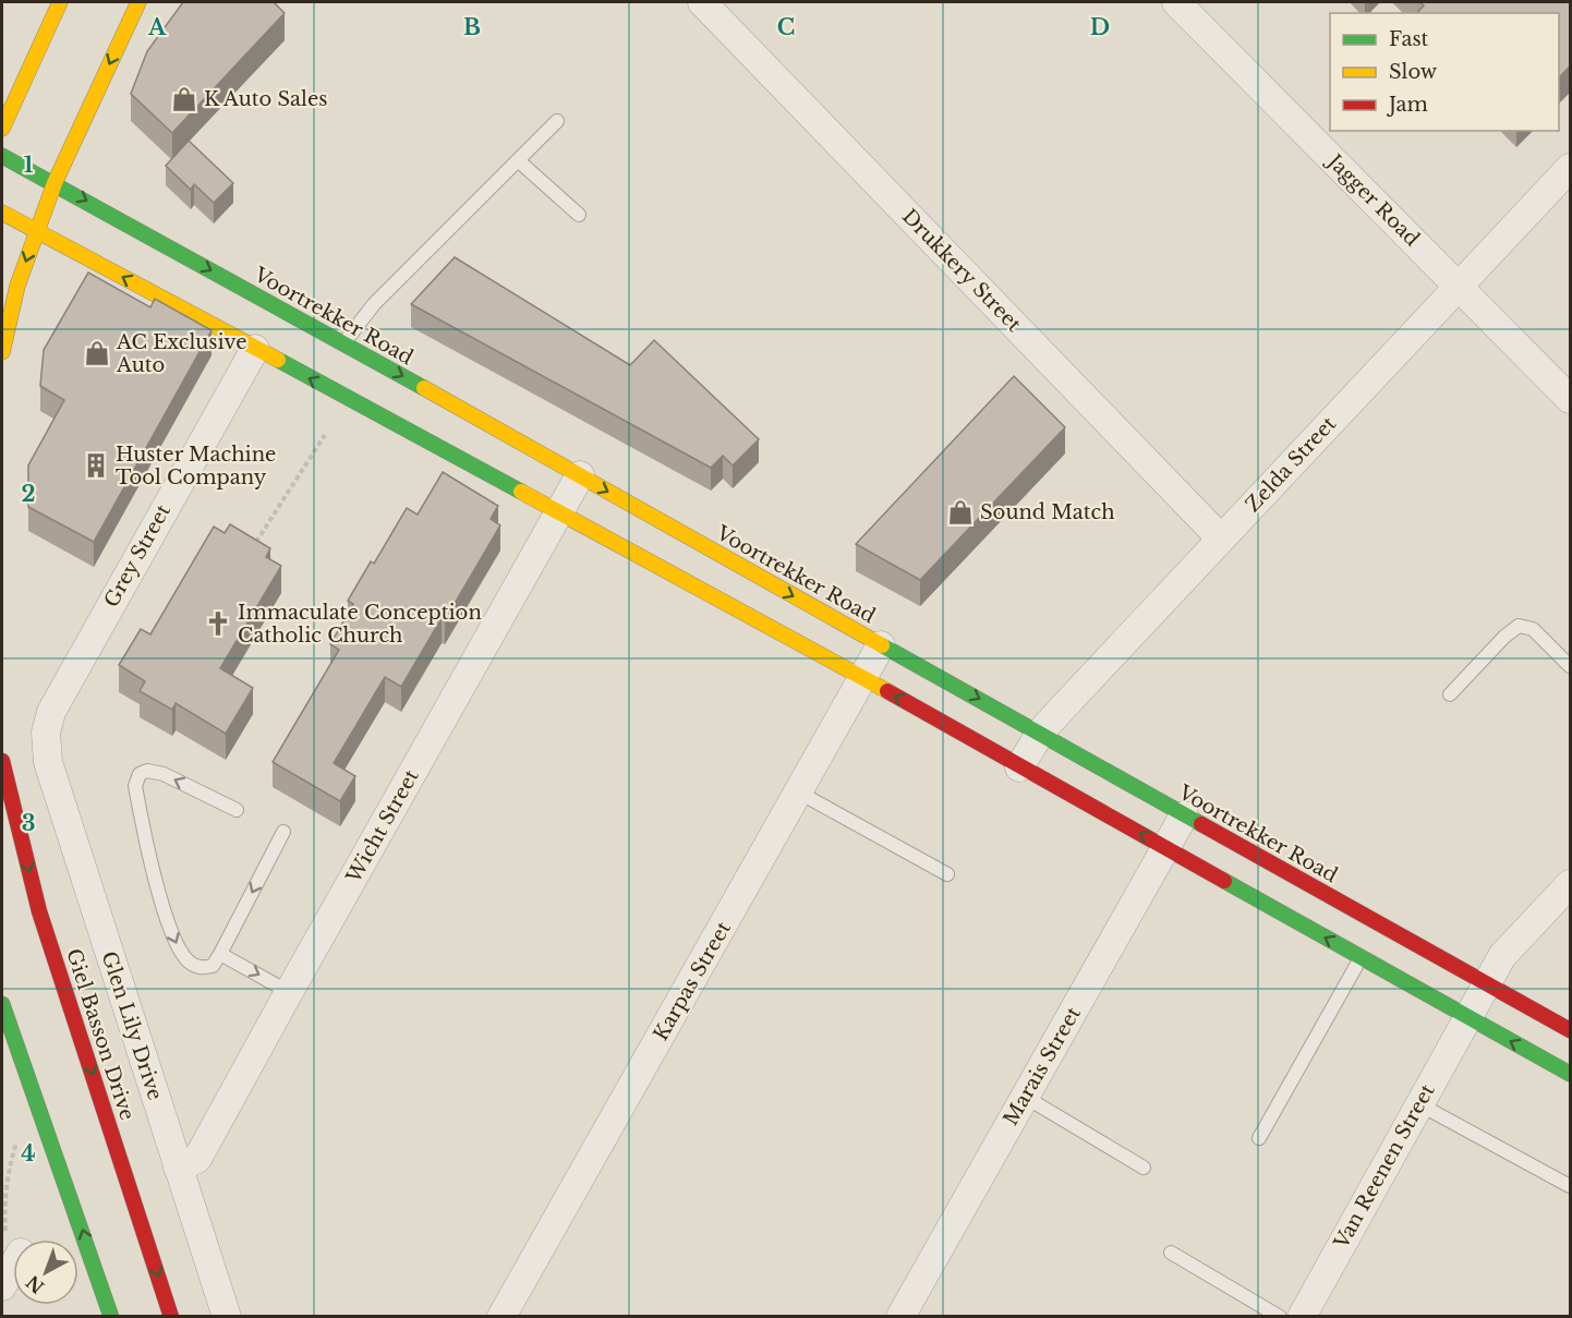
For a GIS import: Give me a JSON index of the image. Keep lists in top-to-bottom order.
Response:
{
  "streets": {
    "main road": ["Voortrekker Road", "Giel Basson Drive"],
    "street": [
      "Jagger Road",
      "Drukkery Street",
      "Zelda Street",
      "Grey Street",
      "Wicht Street",
      "Karpas Street",
      "Glen Lily Drive",
      "Marais Street",
      "Van Reenen Street"
    ]
  },
  "crossings": [
    ["Jagger Road", "Zelda Street"],
    ["Drukkery Street", "Zelda Street"],
    ["Voortrekker Road", "Zelda Street"],
    ["Voortrekker Road", "Wicht Street"],
    ["Voortrekker Road", "Karpas Street"],
    ["Voortrekker Road", "Marais Street"],
    ["Voortrekker Road", "Van Reenen Street"],
    ["Grey Street", "Glen Lily Drive"],
    ["Wicht Street", "Glen Lily Drive"]
  ],
  "places": {
    "shop": ["K Auto Sales", "AC Exclusive Auto", "Sound Match"],
    "building": ["Huster Machine Tool Company"],
    "church": ["Immaculate Conception Catholic Church"]
  },
  "legend": ["Fast", "Slow", "Jam"],
  "north": "bottom left",
  "grid": {
    "columns": [
      "A",
      "B",
      "C",
      "D"
    ],
    "rows": [
      "1",
      "2",
      "3",
      "4"
    ]
  }
}
